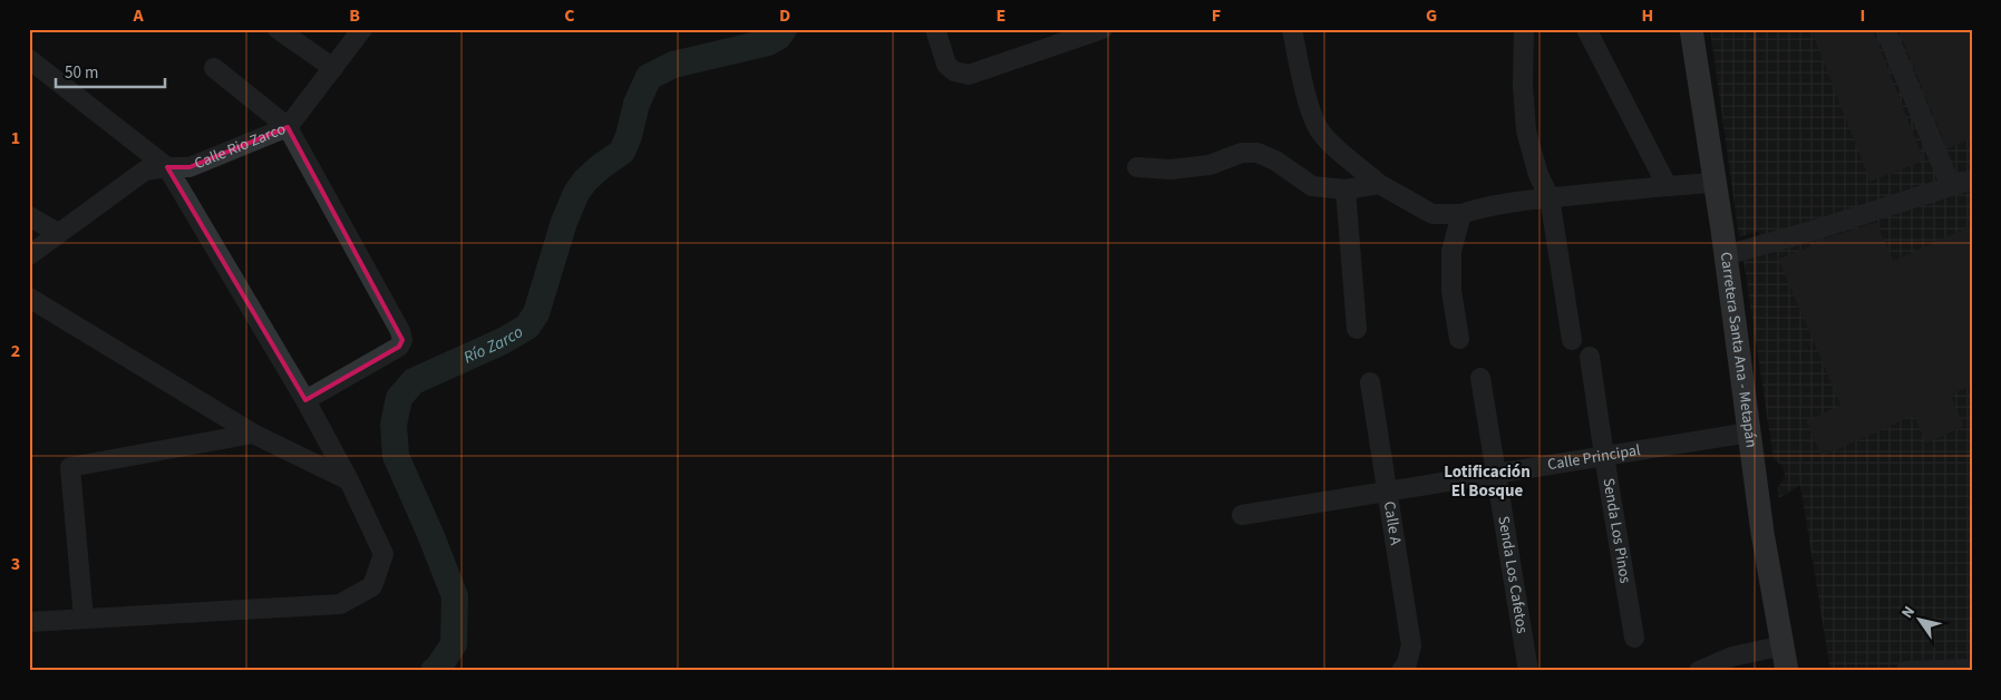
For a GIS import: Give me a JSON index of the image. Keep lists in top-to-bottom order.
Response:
{
  "streets": {
    "main road": ["Carretera Santa Ana - Metapán"],
    "street": [
      "Calle Rio Zarco",
      "Calle Principal",
      "Calle A",
      "Senda Los Pinos",
      "Senda Los Cafetos"
    ]
  },
  "crossings": [
    ["Carretera Santa Ana - Metapán", "Calle Principal"],
    ["Calle Principal", "Calle A"],
    ["Calle Principal", "Senda Los Pinos"],
    ["Calle Principal", "Senda Los Cafetos"]
  ],
  "districts": ["Lotificación El Bosque"],
  "water": ["Río Zarco"],
  "scale_bar": "50 m",
  "north": "top left",
  "grid": {
    "columns": [
      "A",
      "B",
      "C",
      "D",
      "E",
      "F",
      "G",
      "H",
      "I"
    ],
    "rows": ["1", "2", "3"]
  }
}
